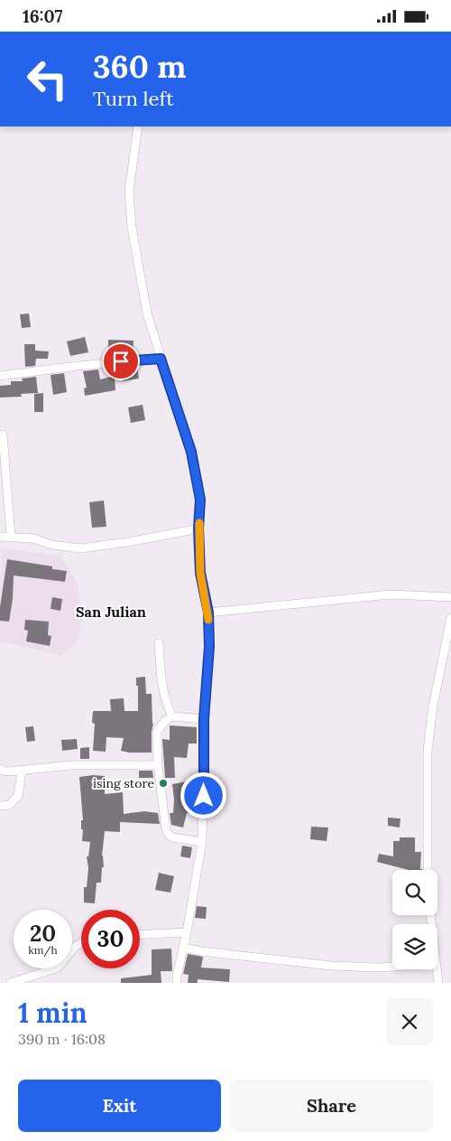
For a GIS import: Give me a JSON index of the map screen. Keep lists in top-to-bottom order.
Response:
{
  "districts": ["San Julian"],
  "places": ["ising store"],
  "page": {
    "status": "16:07",
    "turn": ["360 m", "Turn left"],
    "speed": "20 km/h",
    "limit": "30",
    "heading": ["1 min", "390 m · 16:08"],
    "buttons": ["Exit", "Share"]
  }
}
